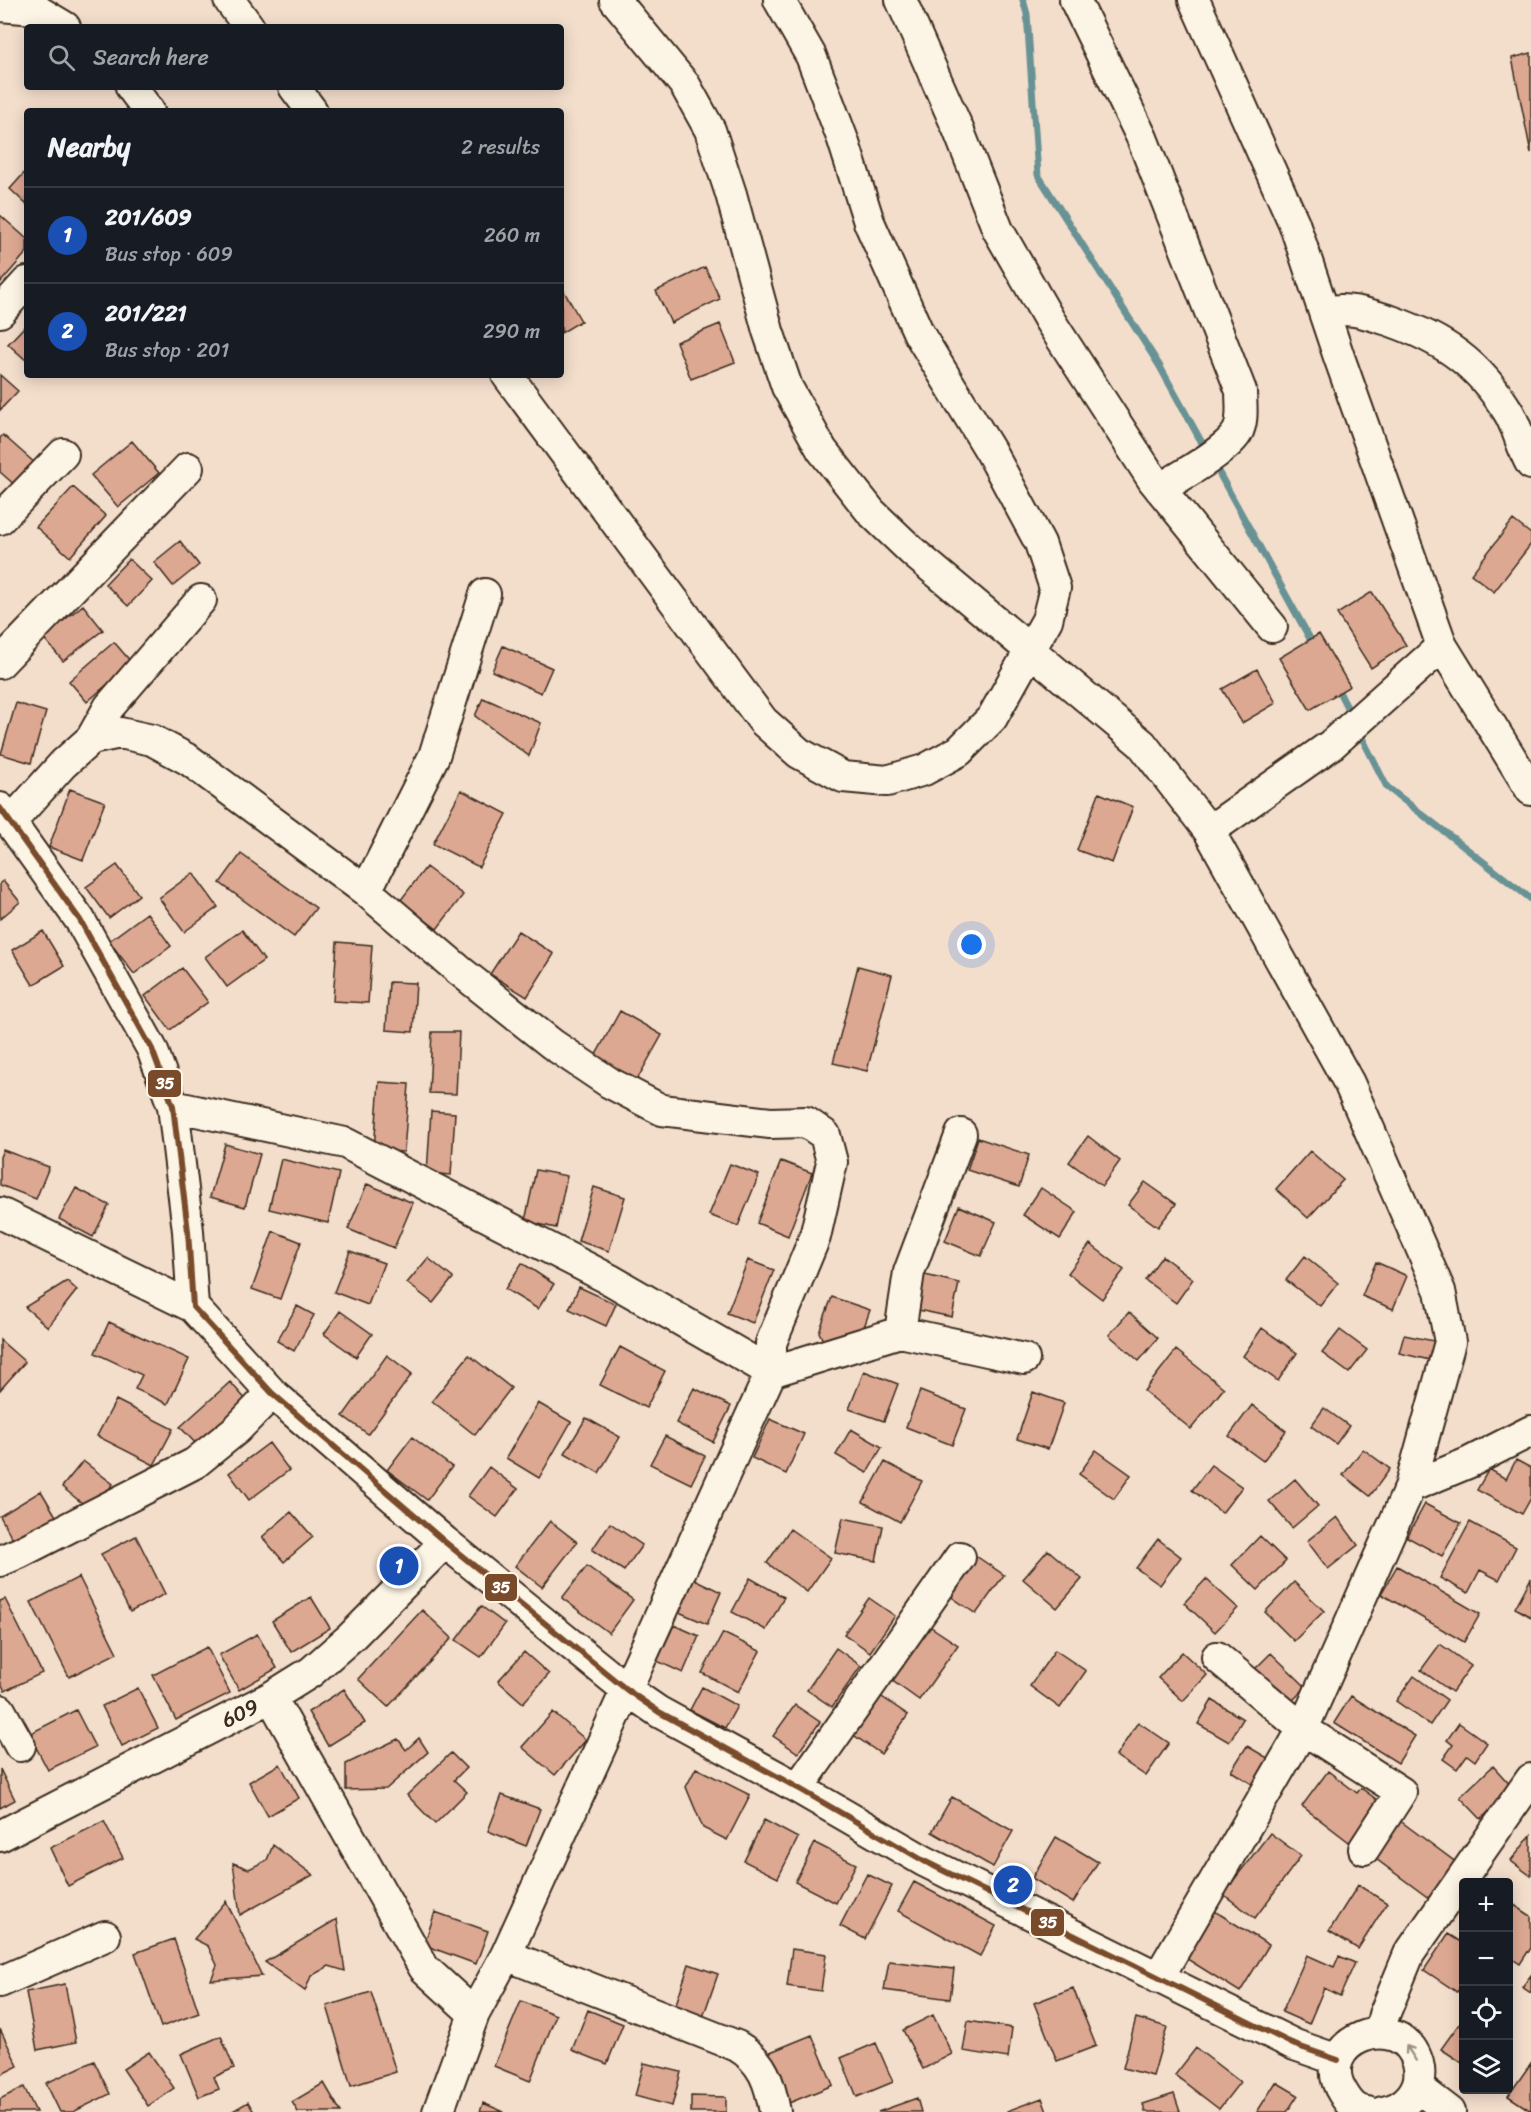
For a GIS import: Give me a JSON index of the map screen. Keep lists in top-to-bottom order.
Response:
{
  "streets": {
    "street": ["609"]
  },
  "lines": ["transit line 35"],
  "page": {
    "search": "Search here",
    "heading": ["Nearby", "2 results"],
    "list": [
      {
        "mark": "1",
        "name": "201/609",
        "note": "Bus stop · 609",
        "value": "260 m"
      },
      {
        "mark": "2",
        "name": "201/221",
        "note": "Bus stop · 201",
        "value": "290 m"
      }
    ],
    "pins": ["1", "2"],
    "map_buttons": ["+", "−"]
  }
}
